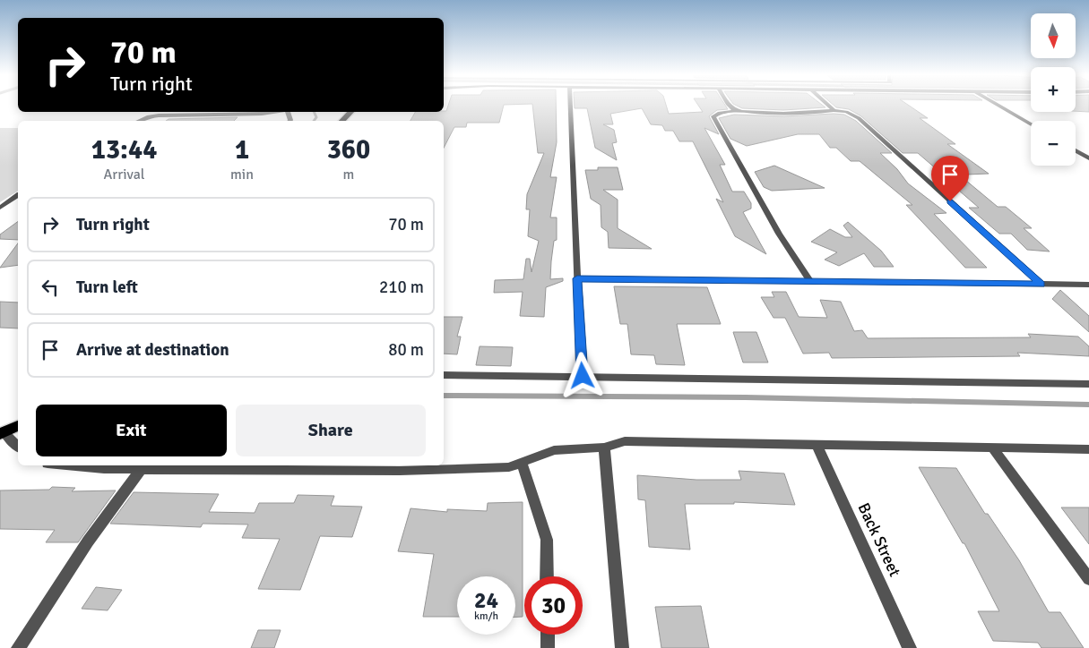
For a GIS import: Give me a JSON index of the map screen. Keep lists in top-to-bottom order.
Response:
{
  "streets": {
    "street": ["Back Street"]
  },
  "north": "bottom",
  "page": {
    "map_buttons": ["+", "−"],
    "turn": ["70 m", "Turn right"],
    "eta": [
      "13:44",
      "Arrival",
      "1",
      "min",
      "360",
      "m"
    ],
    "list": [
      {
        "name": "Turn right",
        "value": "70 m"
      },
      {
        "name": "Turn left",
        "value": "210 m"
      },
      {
        "name": "Arrive at destination",
        "value": "80 m"
      }
    ],
    "buttons": ["Exit", "Share"],
    "speed": "24 km/h",
    "limit": "30"
  }
}
